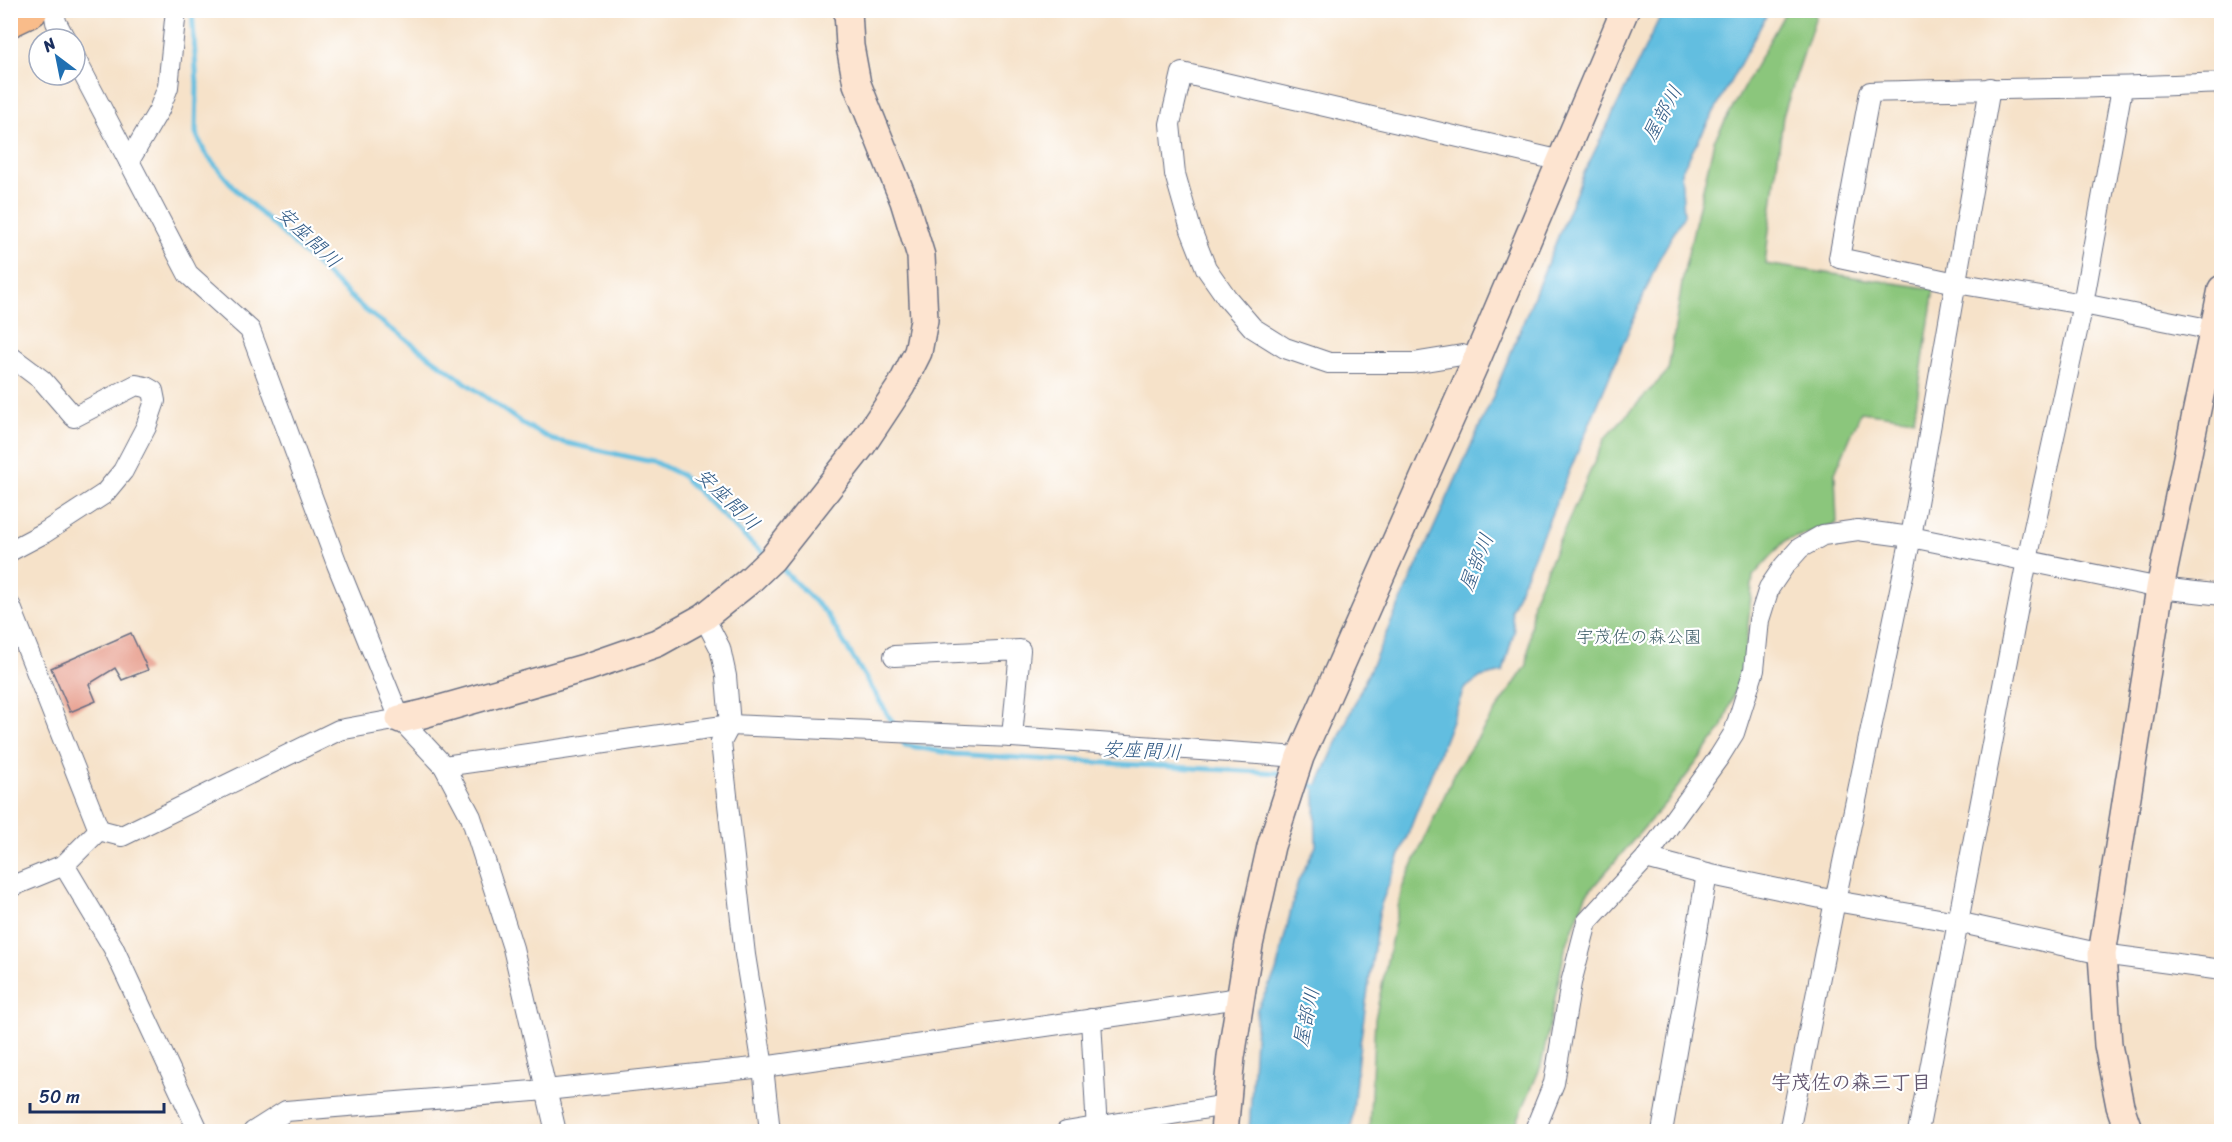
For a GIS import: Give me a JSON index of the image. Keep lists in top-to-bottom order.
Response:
{
  "districts": ["宇茂佐の森三丁目"],
  "water": ["屋部川", "安座間川"],
  "parks": ["宇茂佐の森公園"],
  "scale_bar": "50 m",
  "north": "top left"
}
